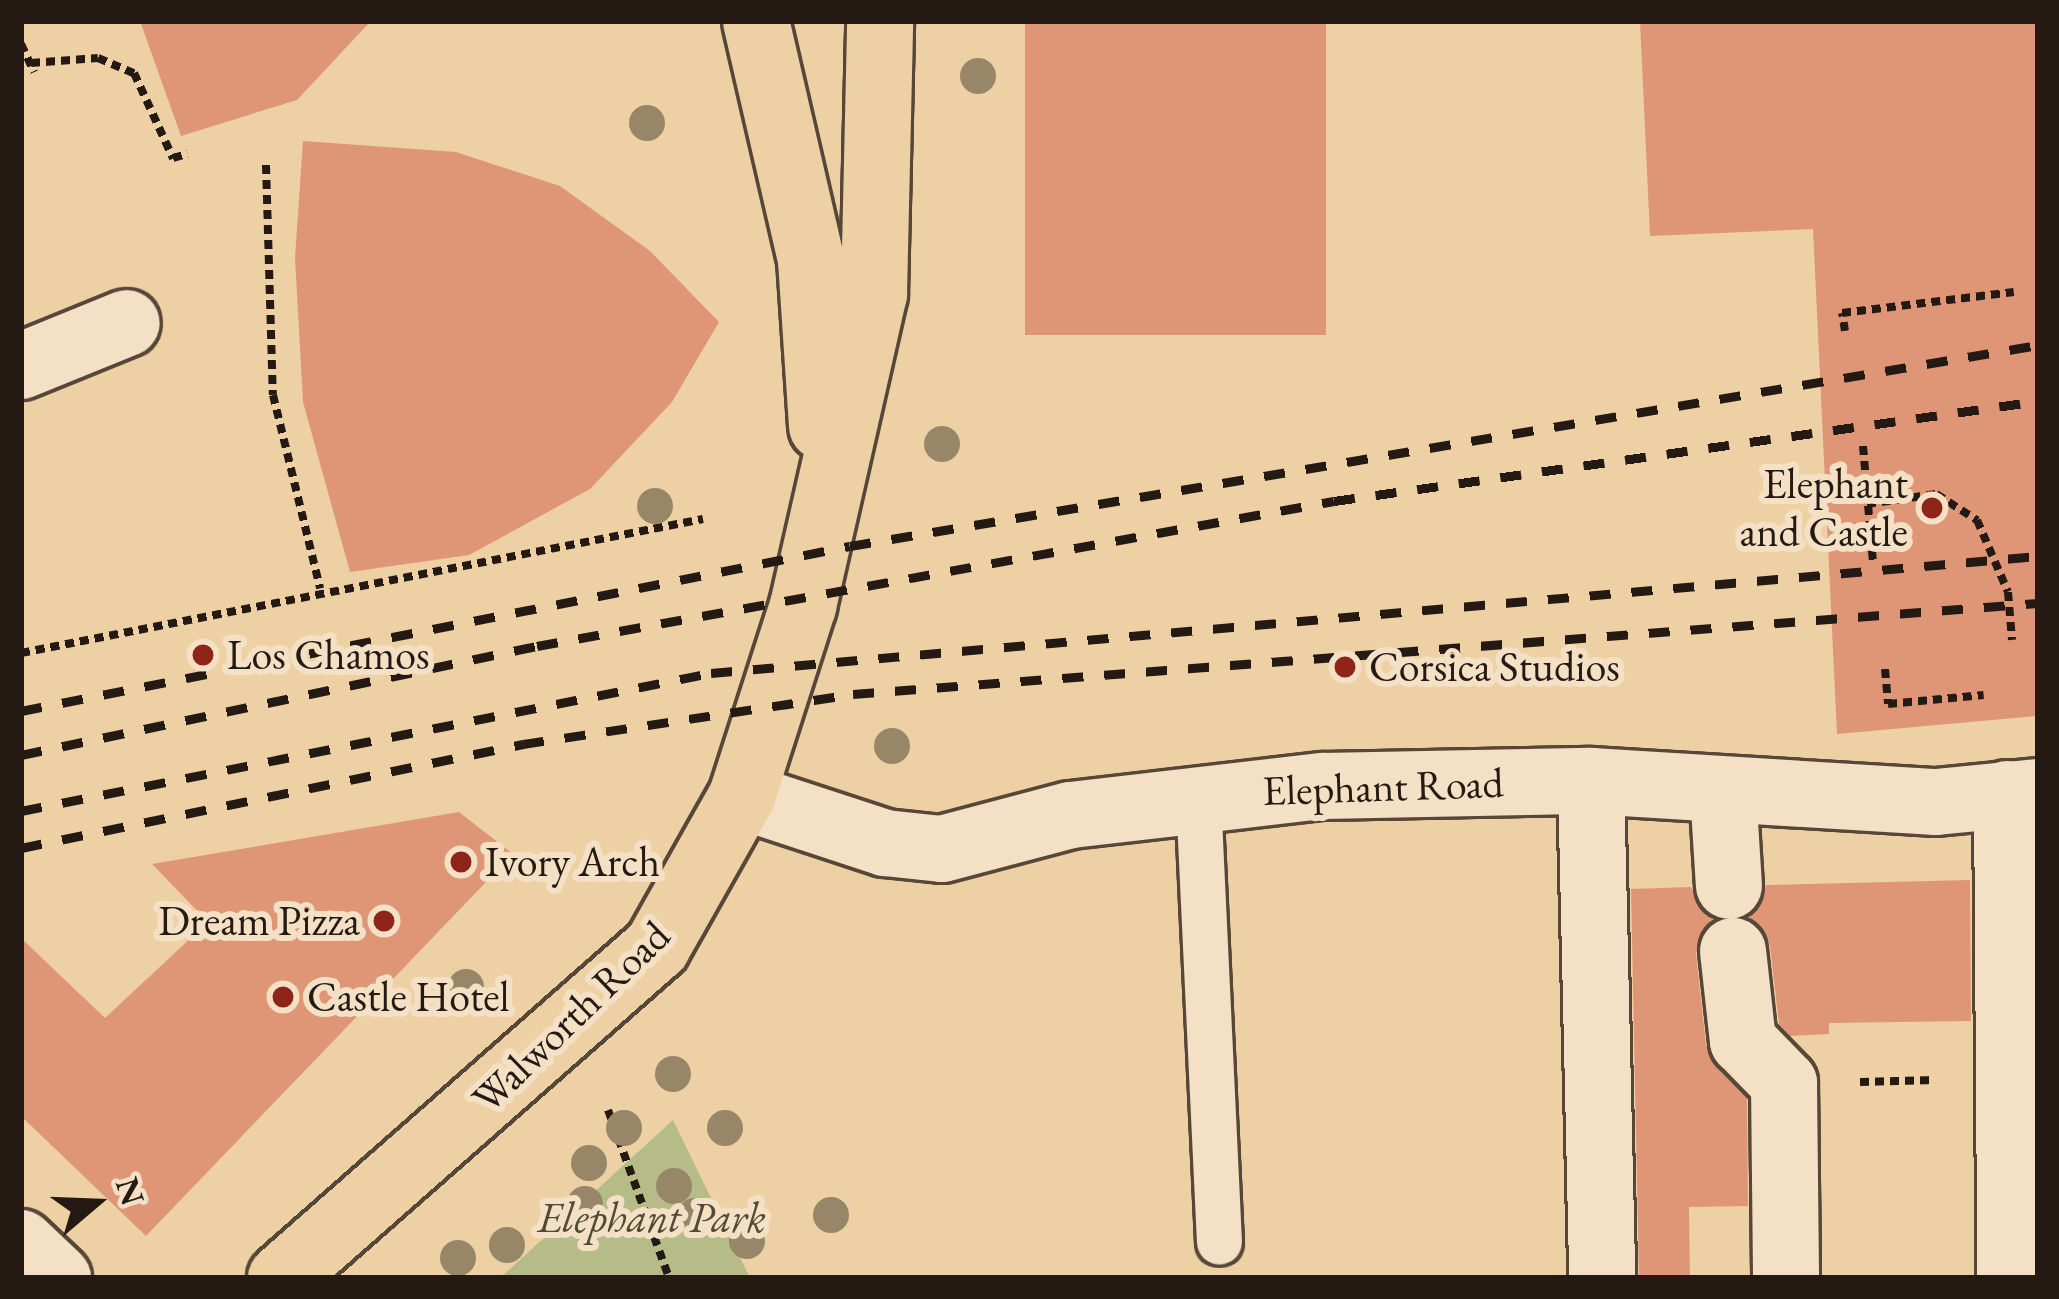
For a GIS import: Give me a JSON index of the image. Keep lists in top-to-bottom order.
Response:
{
  "streets": {
    "main road": ["Walworth Road"],
    "street": ["Elephant Road"]
  },
  "crossings": [
    ["Elephant Road", "Walworth Road"]
  ],
  "parks": ["Elephant Park"],
  "places": [
    "Elephant and Castle",
    "Los Chamos",
    "Corsica Studios",
    "Ivory Arch",
    "Dream Pizza",
    "Castle Hotel"
  ],
  "north": "right"
}
